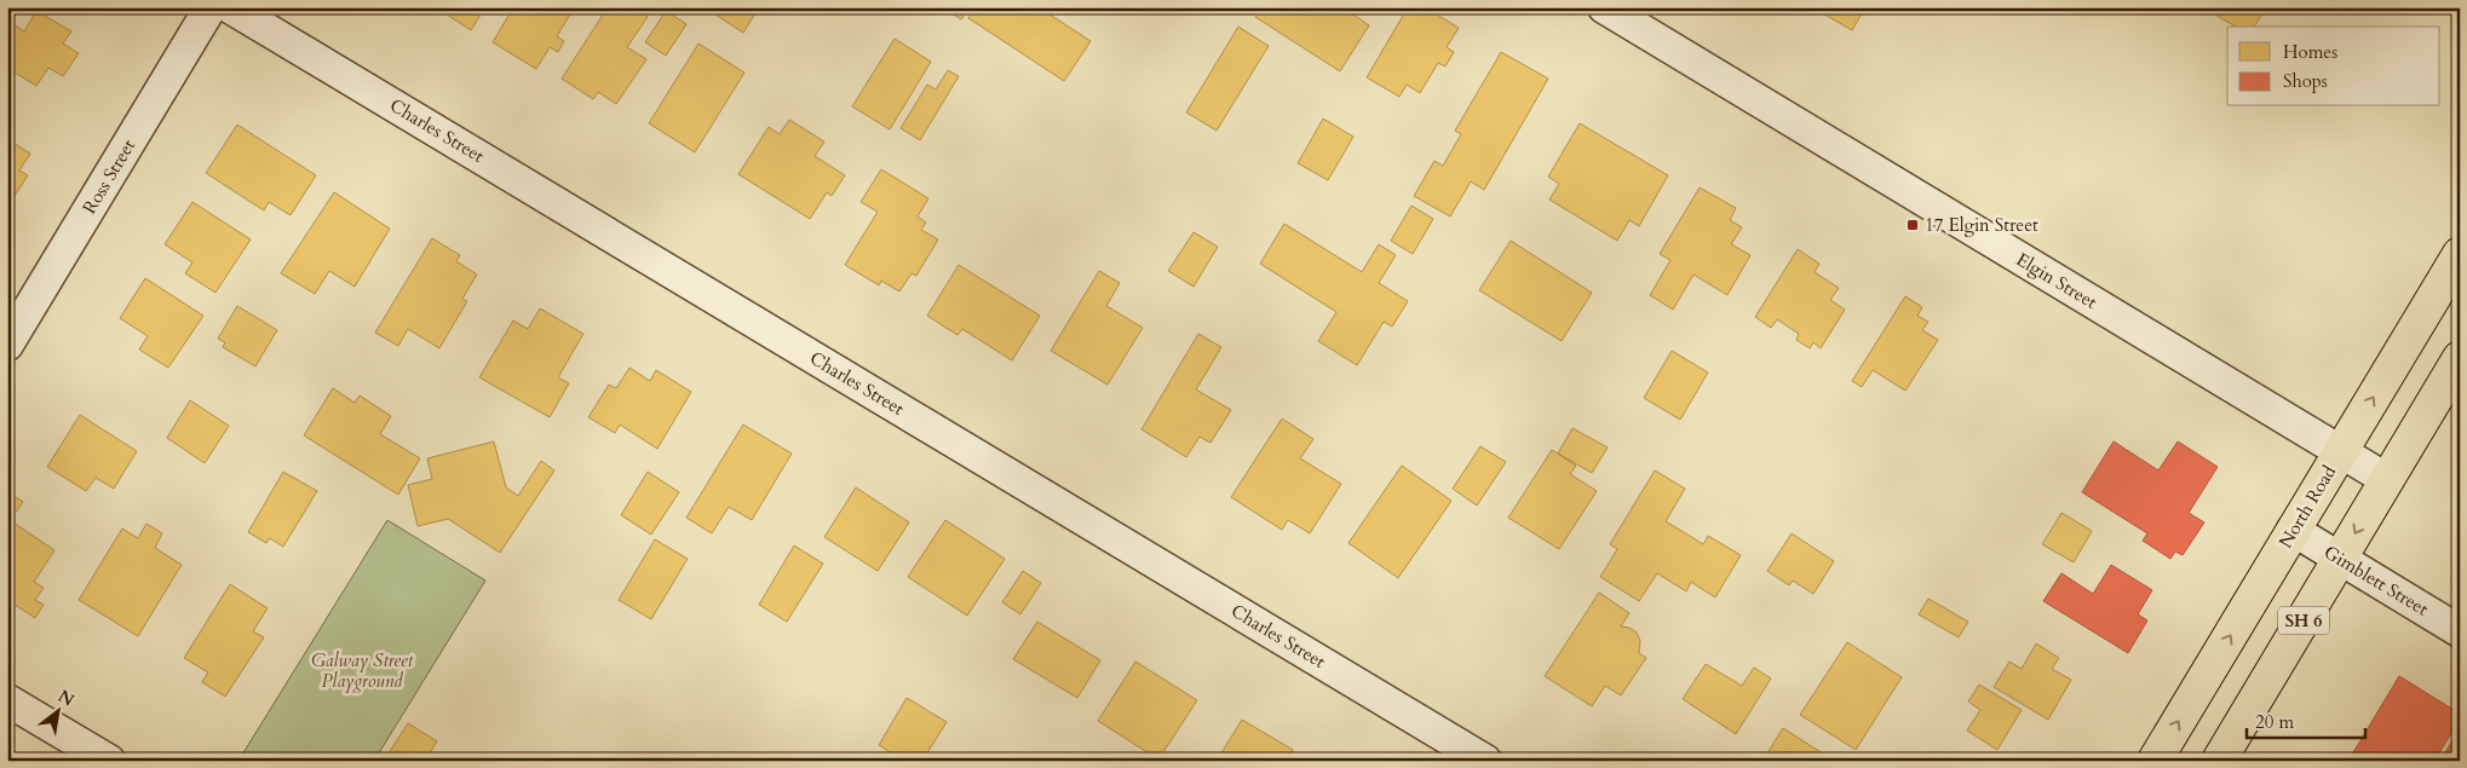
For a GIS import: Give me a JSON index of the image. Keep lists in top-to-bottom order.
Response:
{
  "streets": {
    "main road": ["North Road", "SH 6"],
    "street": [
      "Charles Street",
      "Ross Street",
      "Elgin Street",
      "Gimblett Street"
    ]
  },
  "crossings": [
    ["Elgin Street", "North Road"],
    ["Elgin Street", "SH 6"],
    ["North Road", "Gimblett Street"],
    ["Gimblett Street", "SH 6"]
  ],
  "parks": ["Galway Street Playground"],
  "places": {
    "transit": ["17 Elgin Street"]
  },
  "legend": ["Homes", "Shops"],
  "scale_bar": "20 m",
  "north": "top right"
}
